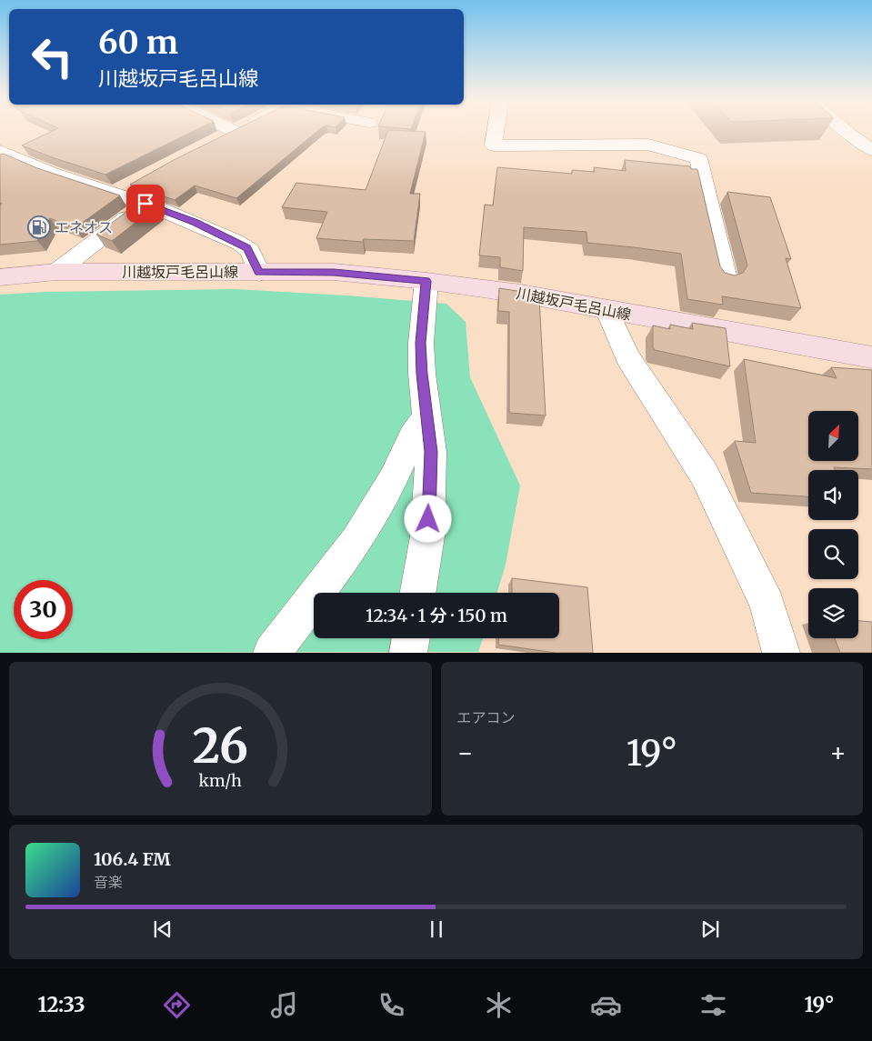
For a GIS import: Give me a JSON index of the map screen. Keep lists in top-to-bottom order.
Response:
{
  "streets": {
    "main road": ["川越坂戸毛呂山線"]
  },
  "places": {
    "fuel station": ["エネオス"]
  },
  "north": "top right",
  "page": {
    "turn": ["60 m", "川越坂戸毛呂山線"],
    "limit": "30",
    "trip": "12:34 · 1 分 · 150 m",
    "tile": "エアコン",
    "heat": ["−", "19°", "+"],
    "song": ["106.4 FM", "音楽"],
    "tabs": ["12:33", "19°"],
    "gauge": ["26", "km/h"]
  }
}
